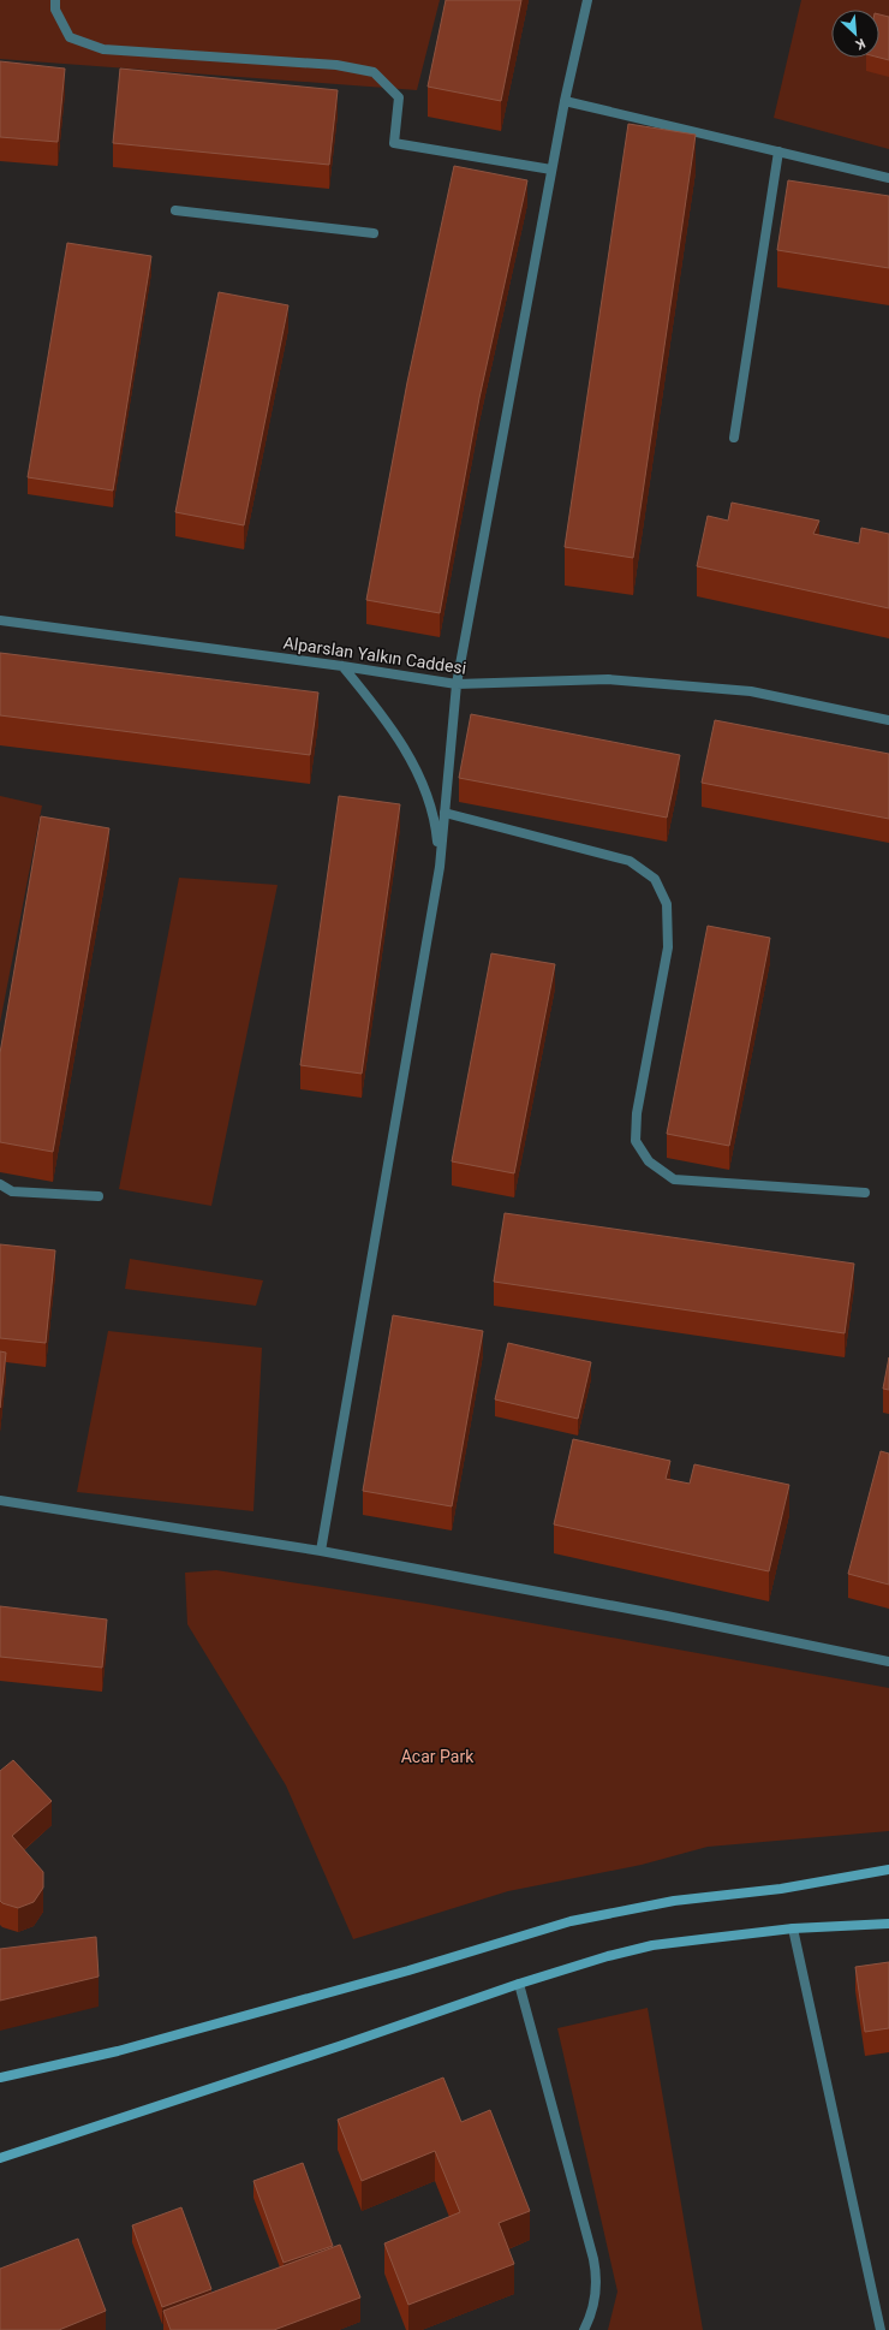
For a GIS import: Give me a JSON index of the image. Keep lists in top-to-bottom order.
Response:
{
  "streets": {
    "street": ["Alparslan Yalkın Caddesi"]
  },
  "parks": ["Acar Park"],
  "north": "bottom right"
}
